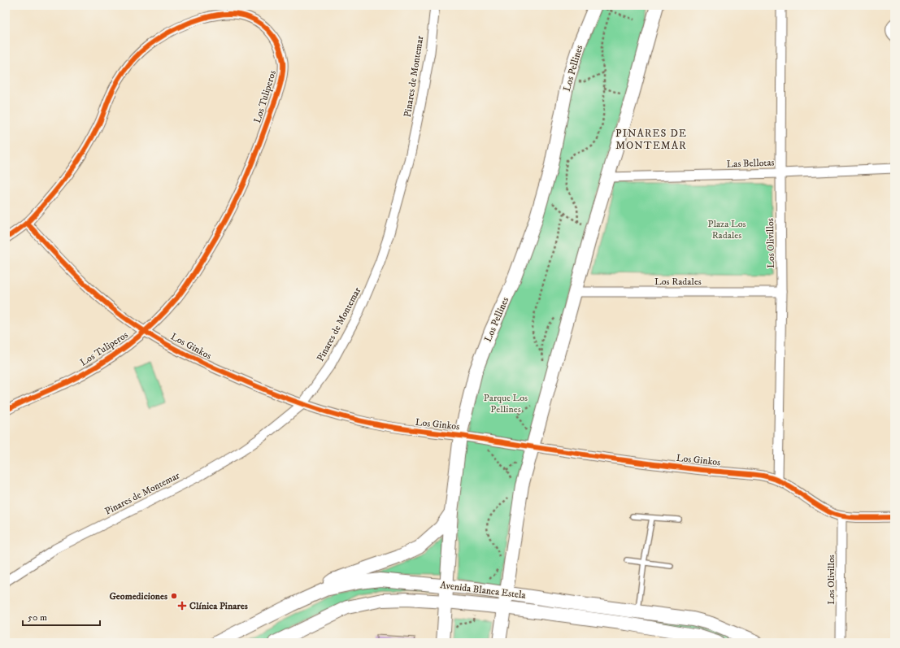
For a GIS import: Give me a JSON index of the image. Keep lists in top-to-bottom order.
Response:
{
  "streets": {
    "main road": ["Los Pellines", "Avenida Blanca Estela"],
    "street": [
      "Pinares de Montemar",
      "Los Tuliperos",
      "Las Bellotas",
      "Los Olivillos",
      "Los Radales",
      "Los Ginkos"
    ]
  },
  "crossings": [
    ["Los Pellines", "Los Ginkos"],
    ["Los Pellines", "Avenida Blanca Estela"],
    ["Pinares de Montemar", "Los Ginkos"],
    ["Los Tuliperos", "Los Ginkos"],
    ["Las Bellotas", "Los Olivillos"],
    ["Los Olivillos", "Los Radales"],
    ["Los Olivillos", "Los Ginkos"]
  ],
  "districts": ["PINARES DE MONTEMAR"],
  "parks": ["Plaza Los Radales", "Parque Los Pellines"],
  "places": {
    "other": ["Geomediciones"],
    "health": ["Clínica Pinares"]
  },
  "scale_bar": "50 m"
}
